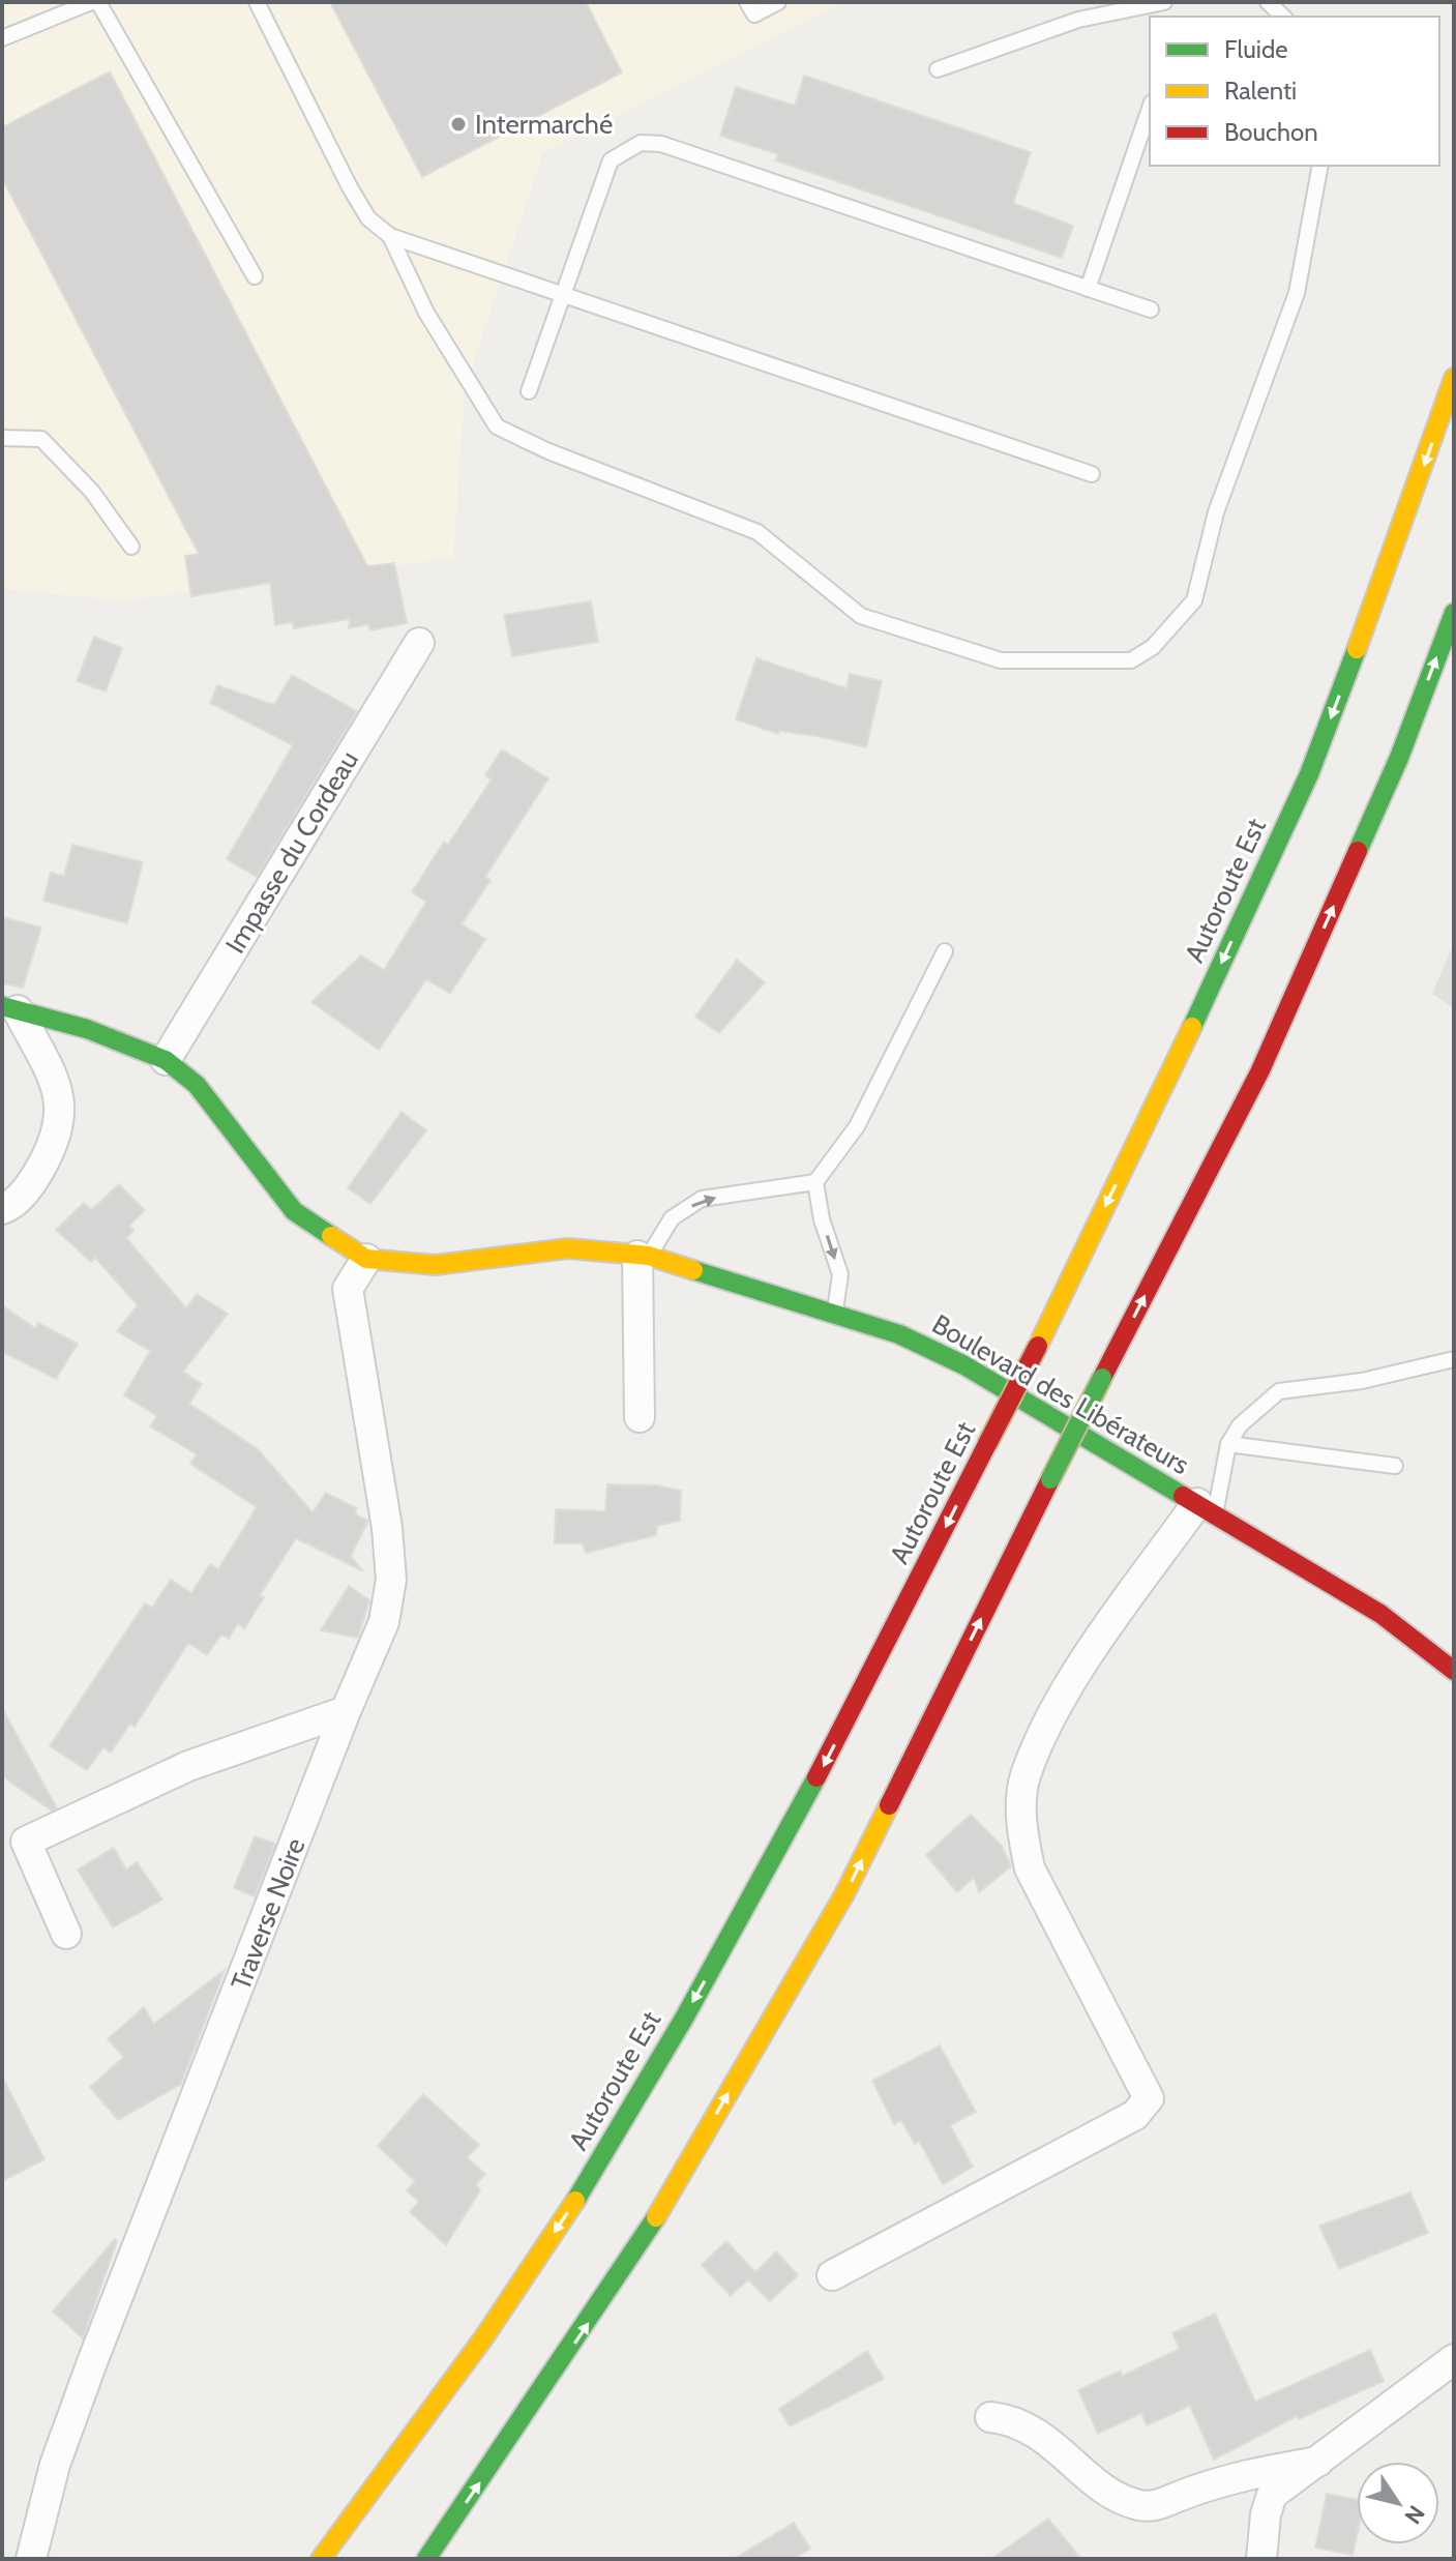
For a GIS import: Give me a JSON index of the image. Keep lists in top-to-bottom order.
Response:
{
  "streets": {
    "main road": ["Autoroute Est", "Boulevard des Libérateurs"],
    "street": ["Impasse du Cordeau", "Traverse Noire"]
  },
  "crossings": [
    ["Impasse du Cordeau", "Boulevard des Libérateurs"],
    ["Boulevard des Libérateurs", "Traverse Noire"]
  ],
  "places": ["Intermarché"],
  "legend": ["Fluide", "Ralenti", "Bouchon"],
  "north": "bottom right"
}
